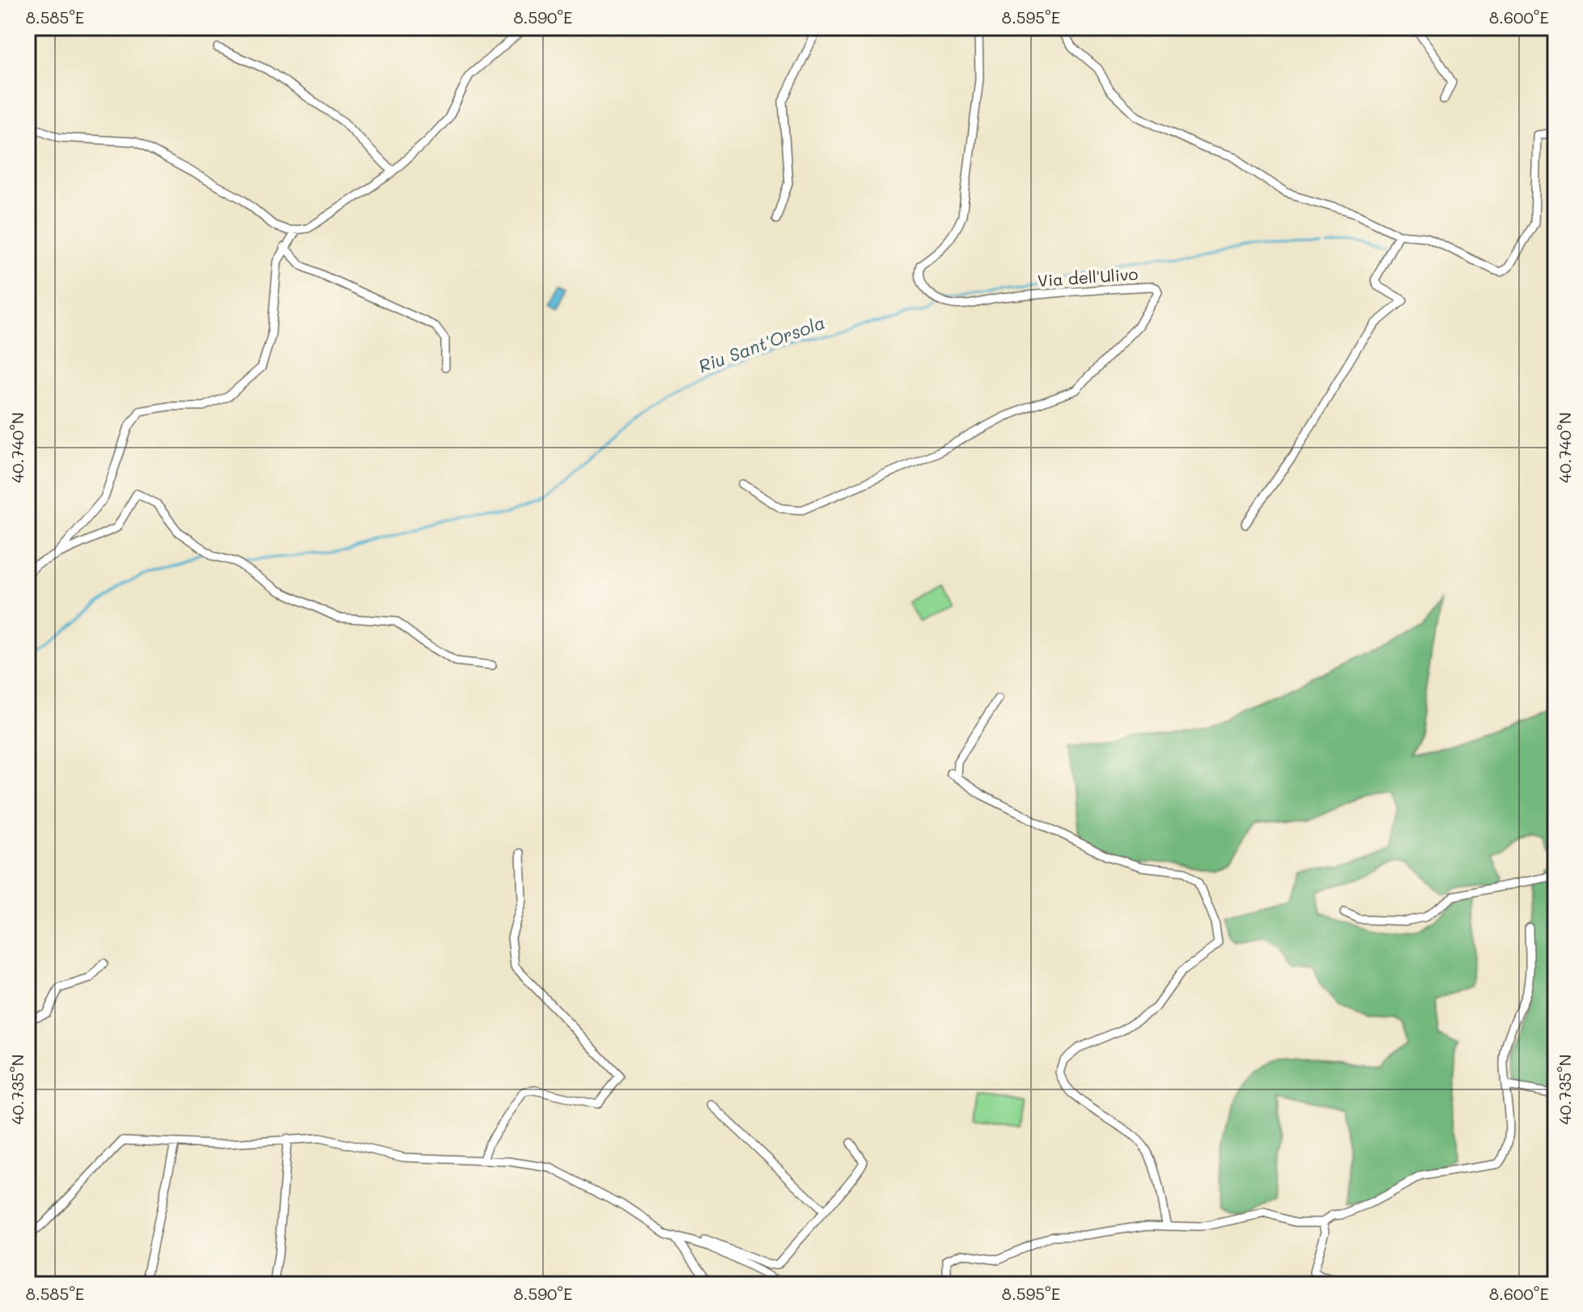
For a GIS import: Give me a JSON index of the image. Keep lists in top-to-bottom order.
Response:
{
  "streets": {
    "street": ["Via dell'Ulivo"]
  },
  "water": ["Riu Sant'Orsola"],
  "coordinates": [
    "8.585°E",
    "8.590°E",
    "8.595°E",
    "8.600°E",
    "40.740°N",
    "40.735°N"
  ]
}
